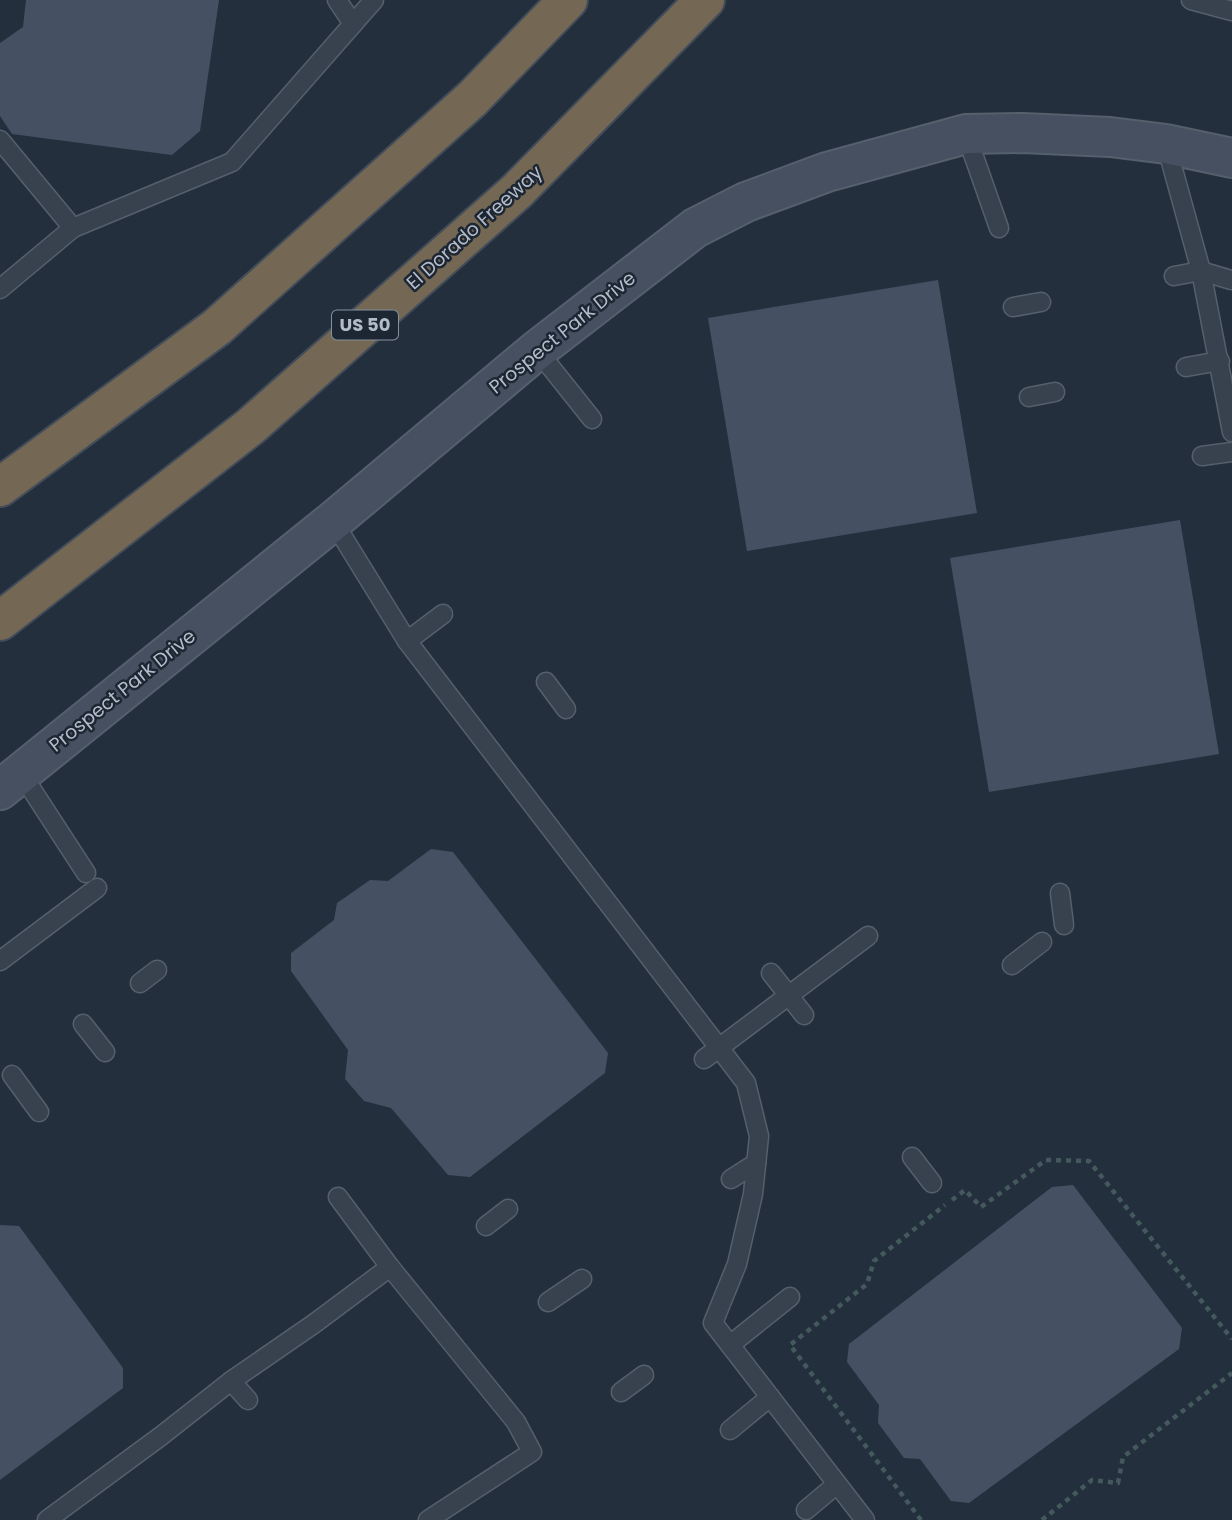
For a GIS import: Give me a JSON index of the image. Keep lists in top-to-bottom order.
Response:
{
  "streets": {
    "highway": ["El Dorado Freeway", "US 50"],
    "street": ["Prospect Park Drive"]
  }
}
